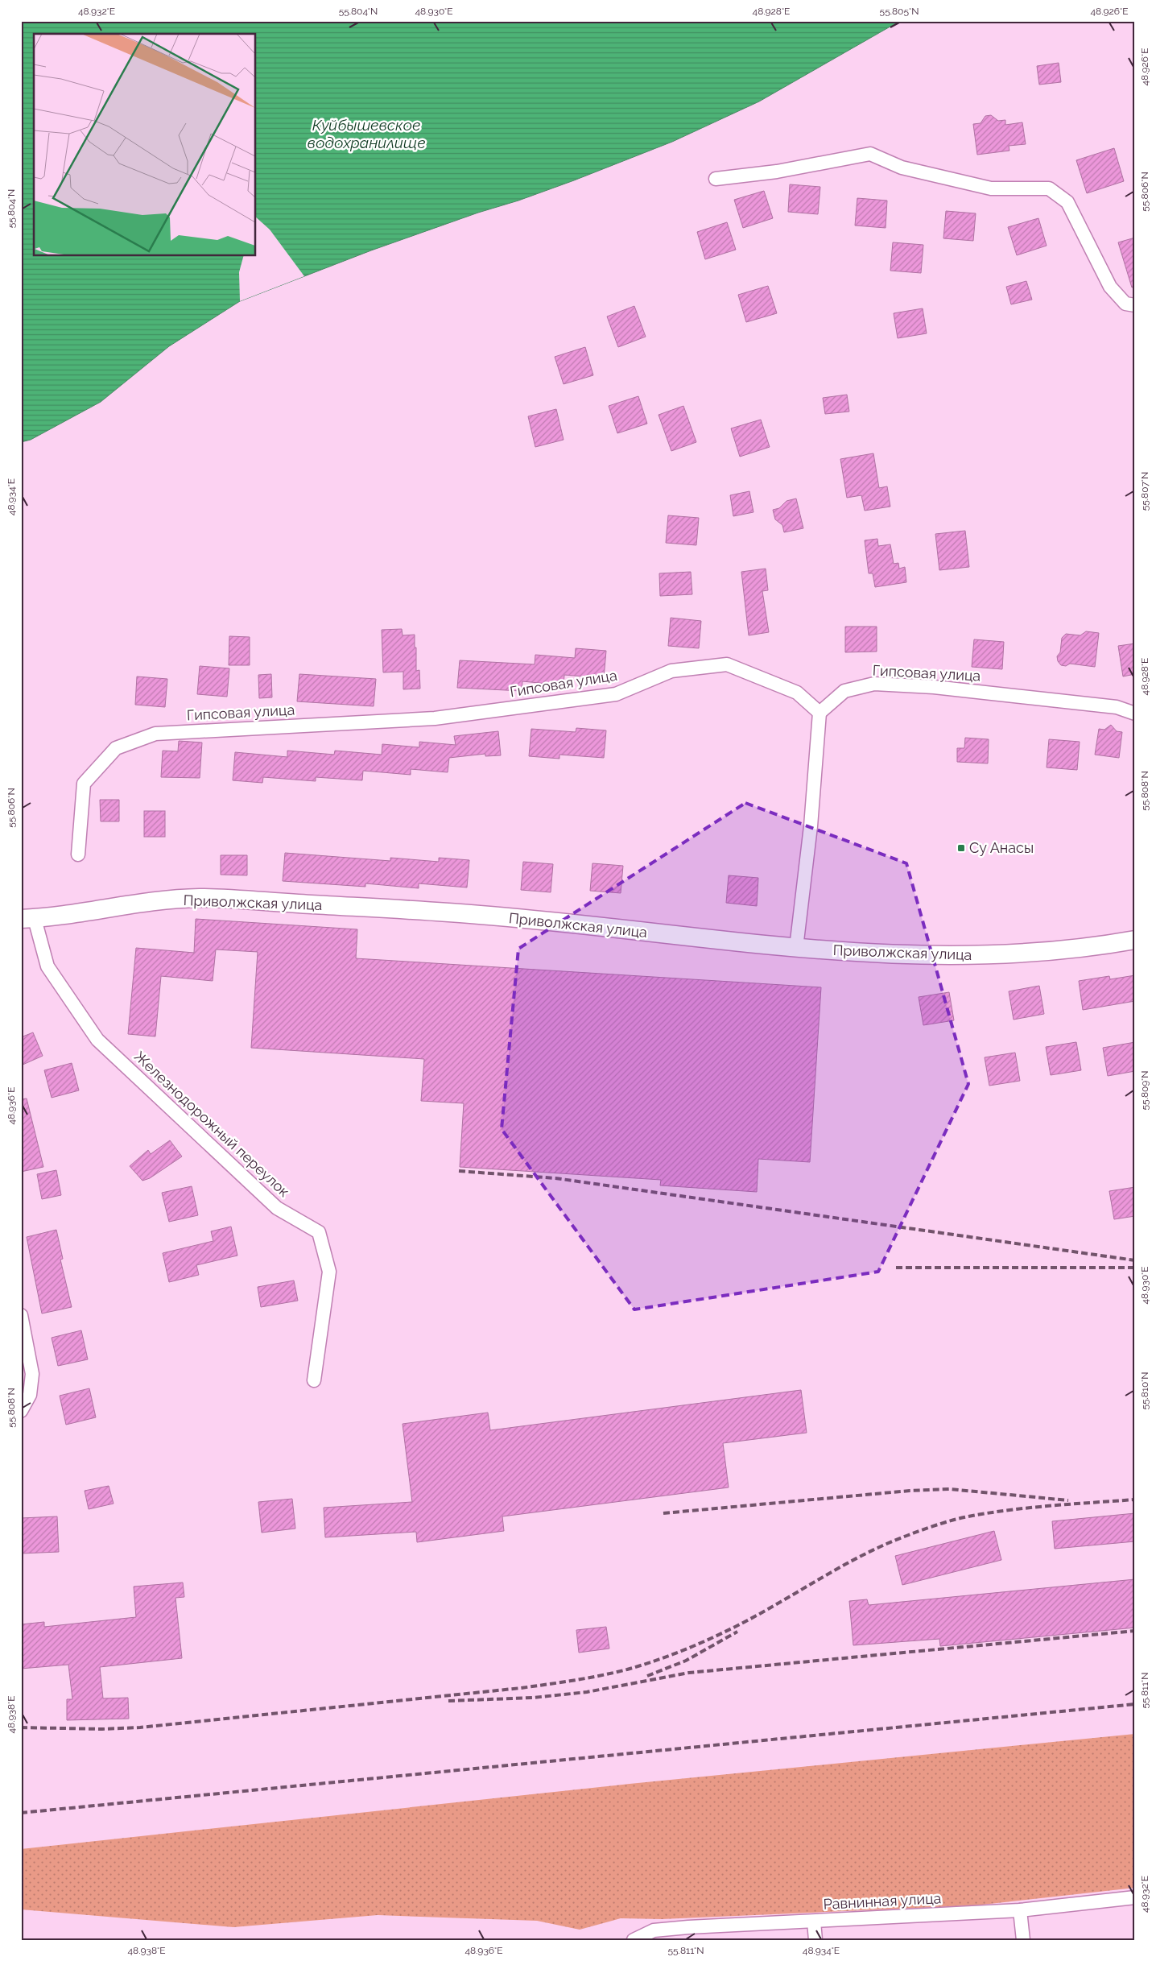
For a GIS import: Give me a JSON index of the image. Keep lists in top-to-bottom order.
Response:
{
  "streets": {
    "main road": ["Приволжская улица"],
    "street": ["Гипсовая улица", "Железнодорожный переулок", "Равнинная улица"]
  },
  "crossings": [
    ["Приволжская улица", "Железнодорожный переулок"]
  ],
  "water": ["Куйбышевское водохранилище"],
  "places": {
    "transit": ["Су Анасы"]
  },
  "coordinates": [
    "48.932°E",
    "55.804°N",
    "48.930°E",
    "48.928°E",
    "55.805°N",
    "48.926°E",
    "55.806°N",
    "55.807°N",
    "48.934°E",
    "55.808°N",
    "55.809°N",
    "48.936°E",
    "55.810°N",
    "55.811°N",
    "48.938°E"
  ]
}
